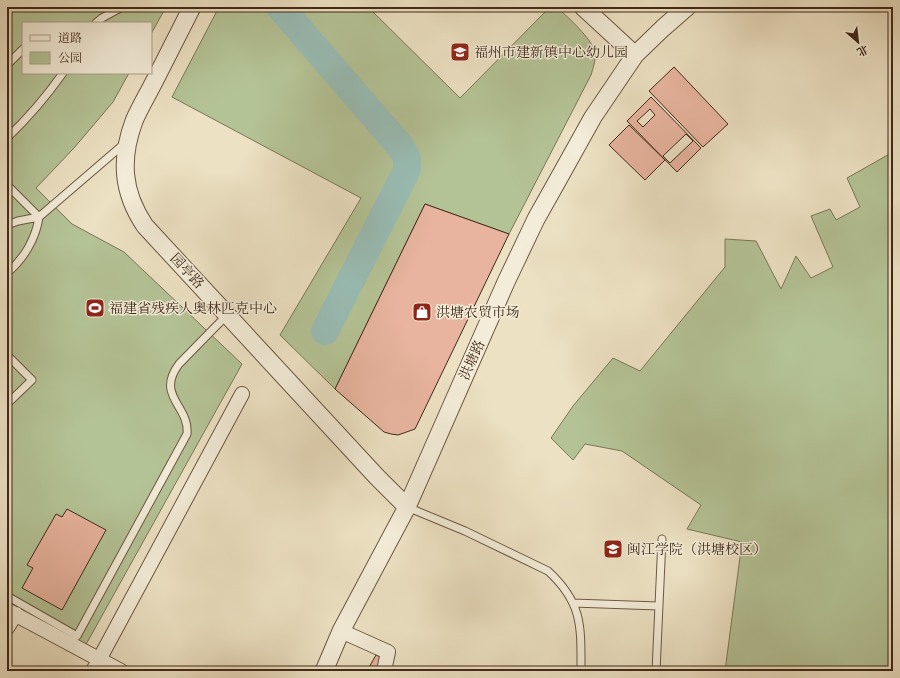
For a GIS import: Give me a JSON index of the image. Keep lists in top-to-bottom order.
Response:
{
  "streets": {
    "street": ["园亭路", "洪塘路"]
  },
  "crossings": [
    ["园亭路", "洪塘路"]
  ],
  "places": {
    "school or university": ["福州市建新镇中心幼儿园", "闽江学院（洪塘校区）"],
    "sports": ["福建省残疾人奥林匹克中心"],
    "shop": ["洪塘农贸市场"]
  },
  "legend": ["道路", "公园"],
  "north": "bottom right"
}
